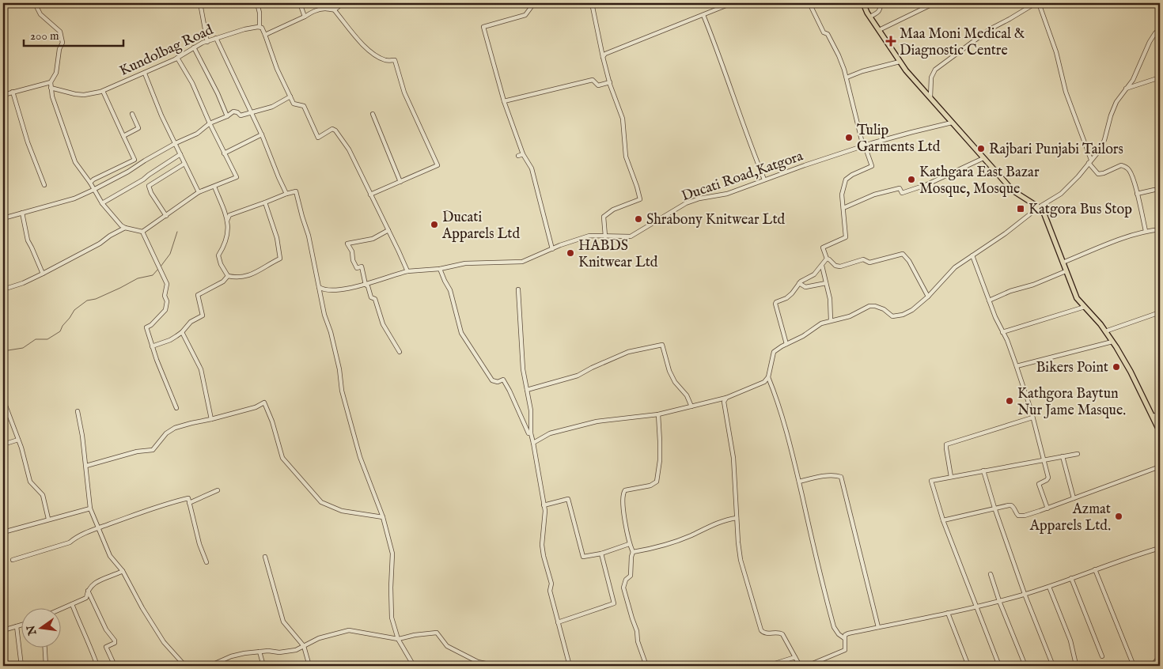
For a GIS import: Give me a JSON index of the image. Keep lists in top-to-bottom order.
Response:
{
  "streets": {
    "street": ["Kundolbag Road", "Ducati Road,Katgora"]
  },
  "places": {
    "health": ["Maa Moni Medical & Diagnostic Centre"],
    "other": [
      "Tulip Garments Ltd",
      "Rajbari Punjabi Tailors",
      "Kathgara East Bazar Mosque, Mosque",
      "Shrabony Knitwear Ltd",
      "Ducati Apparels Ltd",
      "HABDS Knitwear Ltd",
      "Bikers Point",
      "Kathgora Baytun Nur Jame Masque.",
      "Azmat Apparels Ltd."
    ],
    "transit": ["Katgora Bus Stop"]
  },
  "scale_bar": "200 m",
  "north": "left"
}
